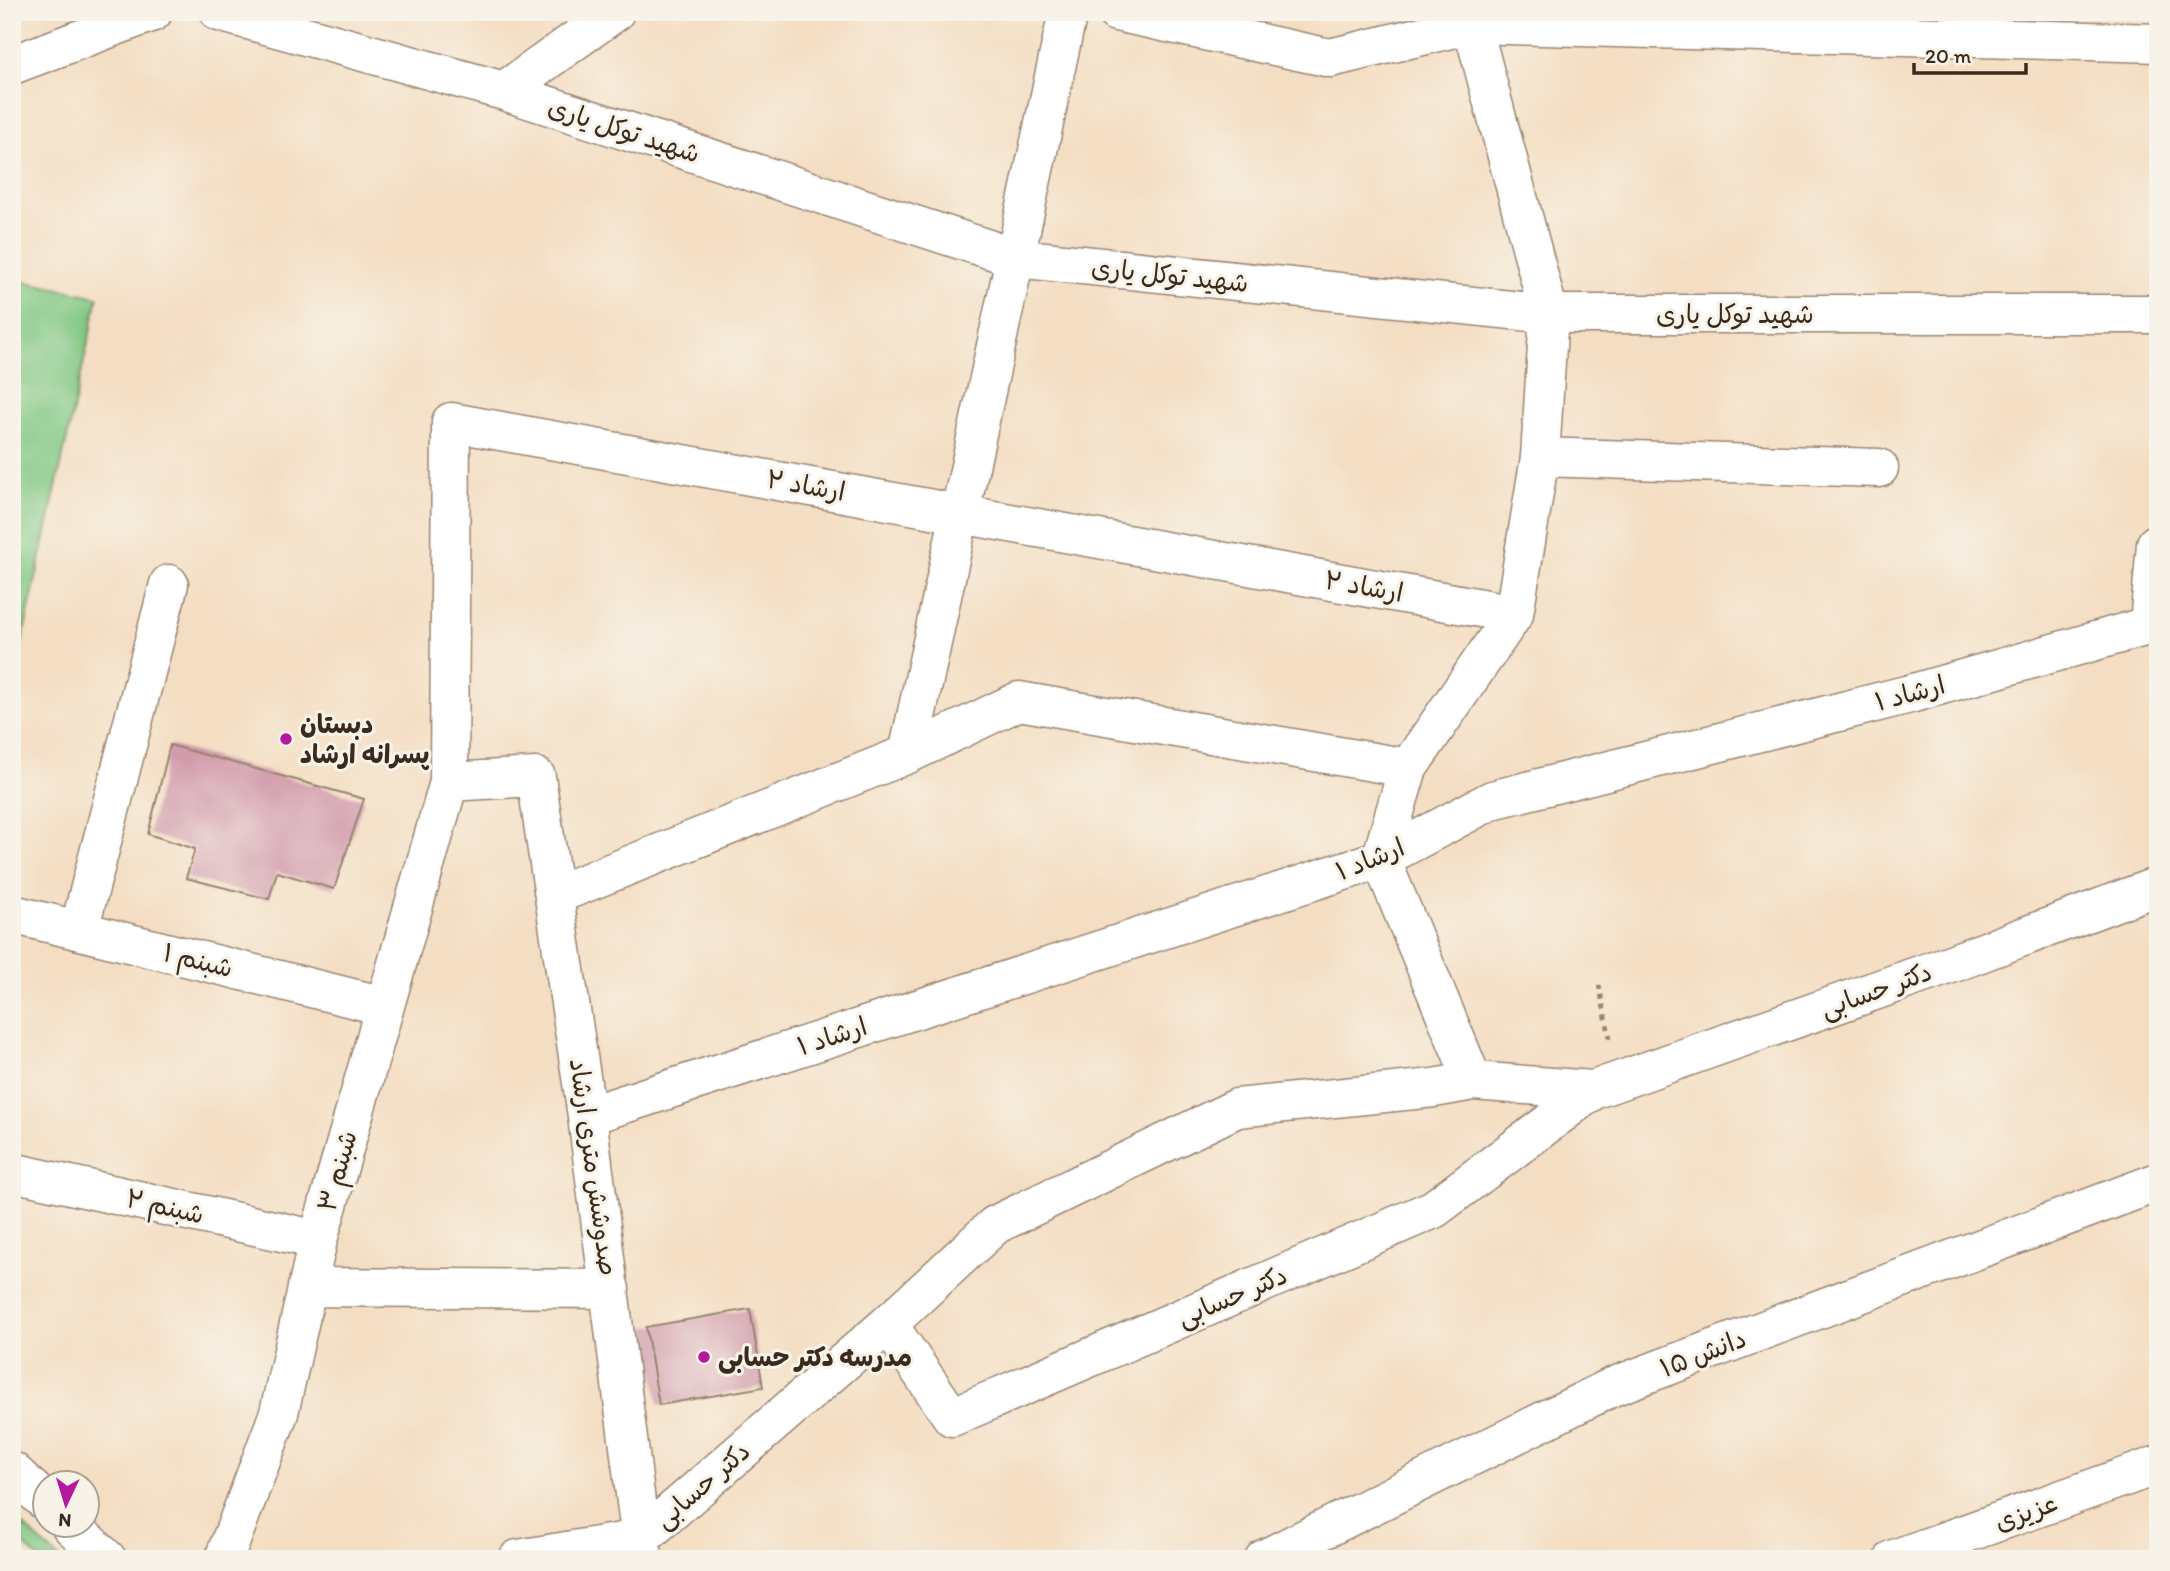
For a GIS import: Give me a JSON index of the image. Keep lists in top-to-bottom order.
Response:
{
  "streets": {
    "street": [
      "شهید توکل یاری",
      "ارشاد ۲",
      "ارشاد ۱",
      "شبنم ۱",
      "دکتر حسابی",
      "صدوشش متری ارشاد",
      "شبنم ۳",
      "شبنم ۲",
      "دانش ۱۵",
      "عزیزی"
    ]
  },
  "crossings": [
    ["ارشاد ۲", "صدوشش متری ارشاد"],
    ["ارشاد ۲", "شبنم ۳"],
    ["ارشاد ۱", "صدوشش متری ارشاد"],
    ["شبنم ۱", "شبنم ۳"],
    ["دکتر حسابی", "صدوشش متری ارشاد"],
    ["صدوشش متری ارشاد", "شبنم ۳"],
    ["شبنم ۳", "شبنم ۲"]
  ],
  "places": ["دبستان پسرانه ارشاد", "مدرسه دکتر حسابی"],
  "scale_bar": "20 m",
  "north": "bottom"
}
